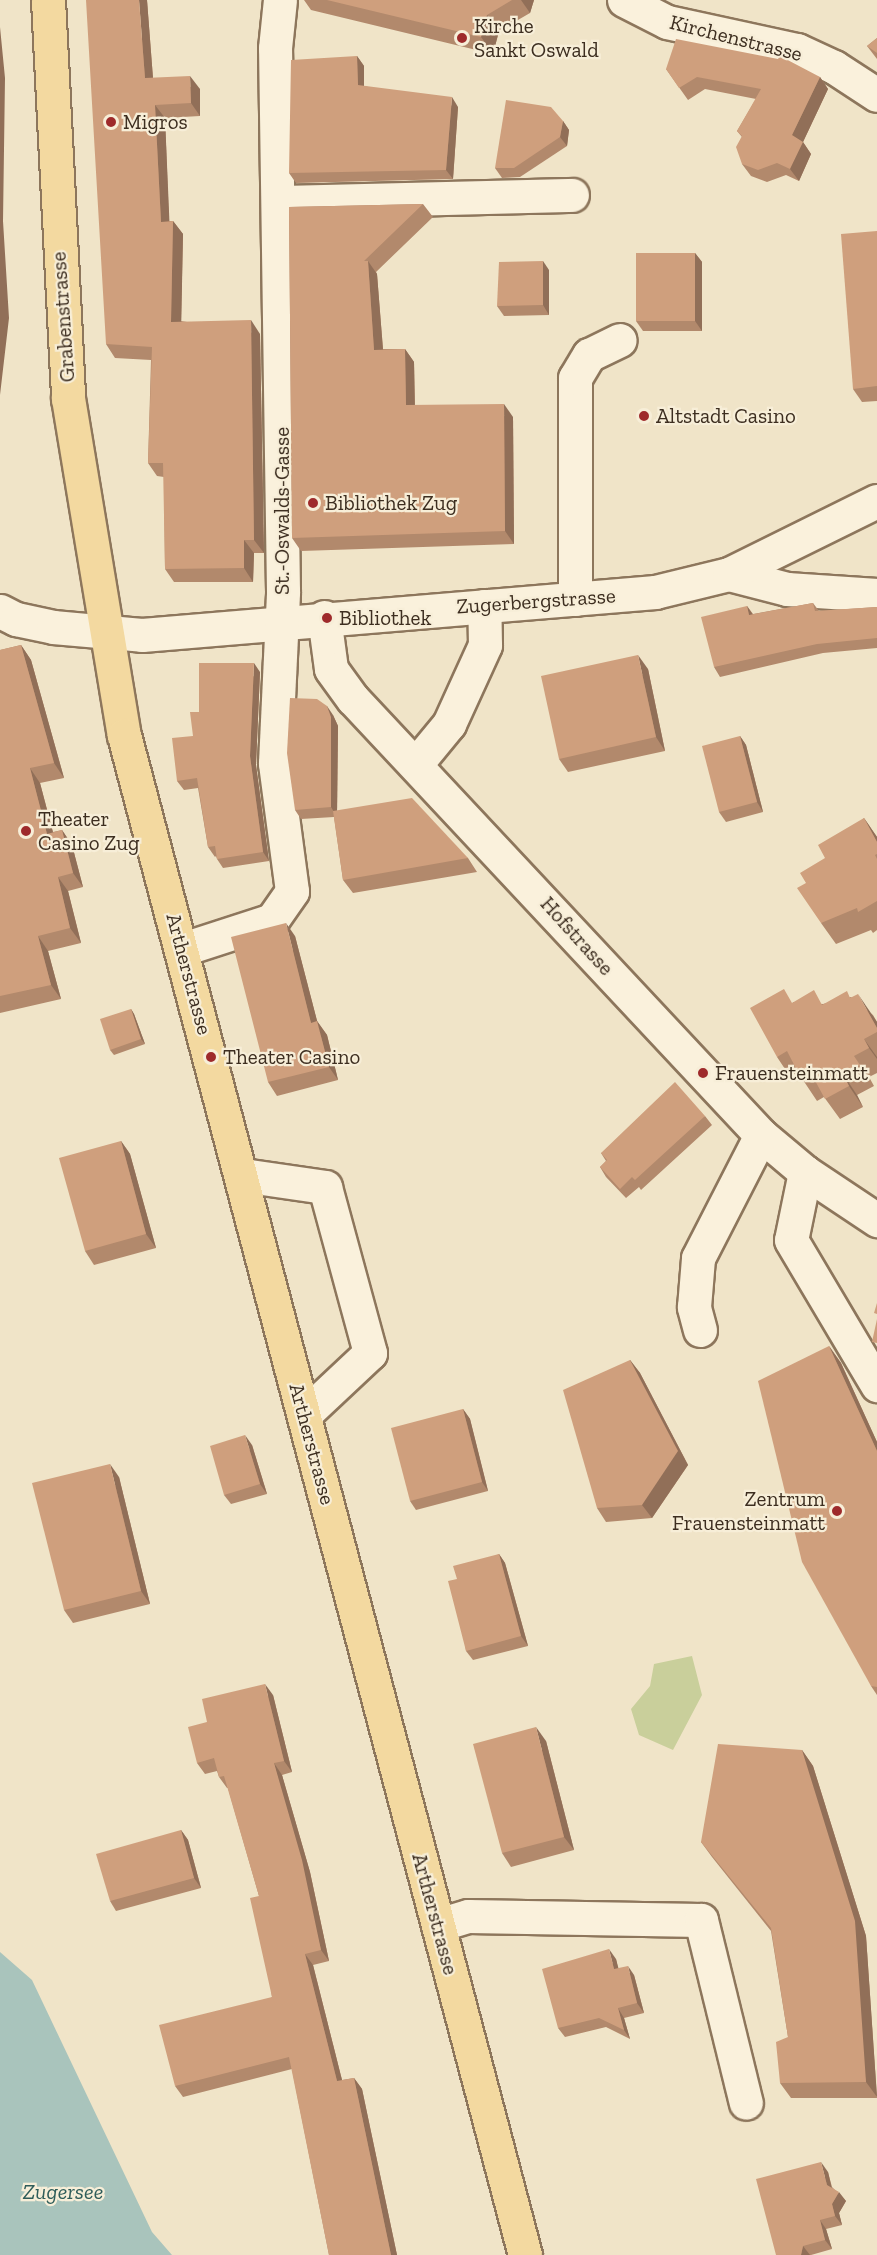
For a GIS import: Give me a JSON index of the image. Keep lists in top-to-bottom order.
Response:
{
  "streets": {
    "main road": ["Grabenstrasse", "Artherstrasse"],
    "street": [
      "Kirchenstrasse",
      "St.-Oswalds-Gasse",
      "Zugerbergstrasse",
      "Hofstrasse"
    ]
  },
  "crossings": [
    ["Grabenstrasse", "Zugerbergstrasse"],
    ["Grabenstrasse", "Artherstrasse"],
    ["St.-Oswalds-Gasse", "Zugerbergstrasse"],
    ["St.-Oswalds-Gasse", "Artherstrasse"],
    ["Zugerbergstrasse", "Hofstrasse"],
    ["Zugerbergstrasse", "Artherstrasse"]
  ],
  "water": ["Zugersee"],
  "places": [
    "Kirche Sankt Oswald",
    "Migros",
    "Altstadt Casino",
    "Bibliothek Zug",
    "Bibliothek",
    "Theater Casino Zug",
    "Theater Casino",
    "Frauensteinmatt",
    "Zentrum Frauensteinmatt"
  ]
}
